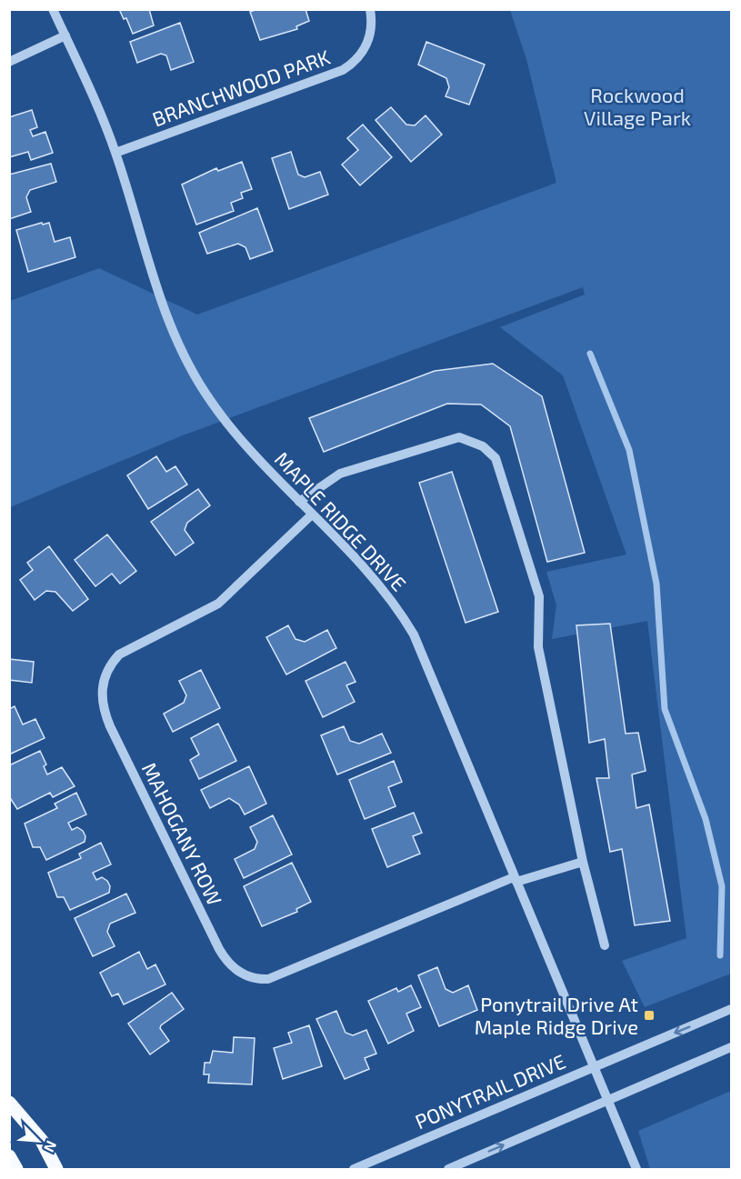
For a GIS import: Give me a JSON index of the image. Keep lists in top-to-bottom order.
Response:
{
  "streets": {
    "street": [
      "BRANCHWOOD PARK",
      "MAPLE RIDGE DRIVE",
      "MAHOGANY ROW",
      "PONYTRAIL DRIVE"
    ]
  },
  "crossings": [
    ["BRANCHWOOD PARK", "MAPLE RIDGE DRIVE"],
    ["MAPLE RIDGE DRIVE", "MAHOGANY ROW"],
    ["MAPLE RIDGE DRIVE", "PONYTRAIL DRIVE"]
  ],
  "parks": ["Rockwood Village Park"],
  "places": {
    "transit": ["Ponytrail Drive At Maple Ridge Drive"]
  },
  "north": "bottom right"
}
